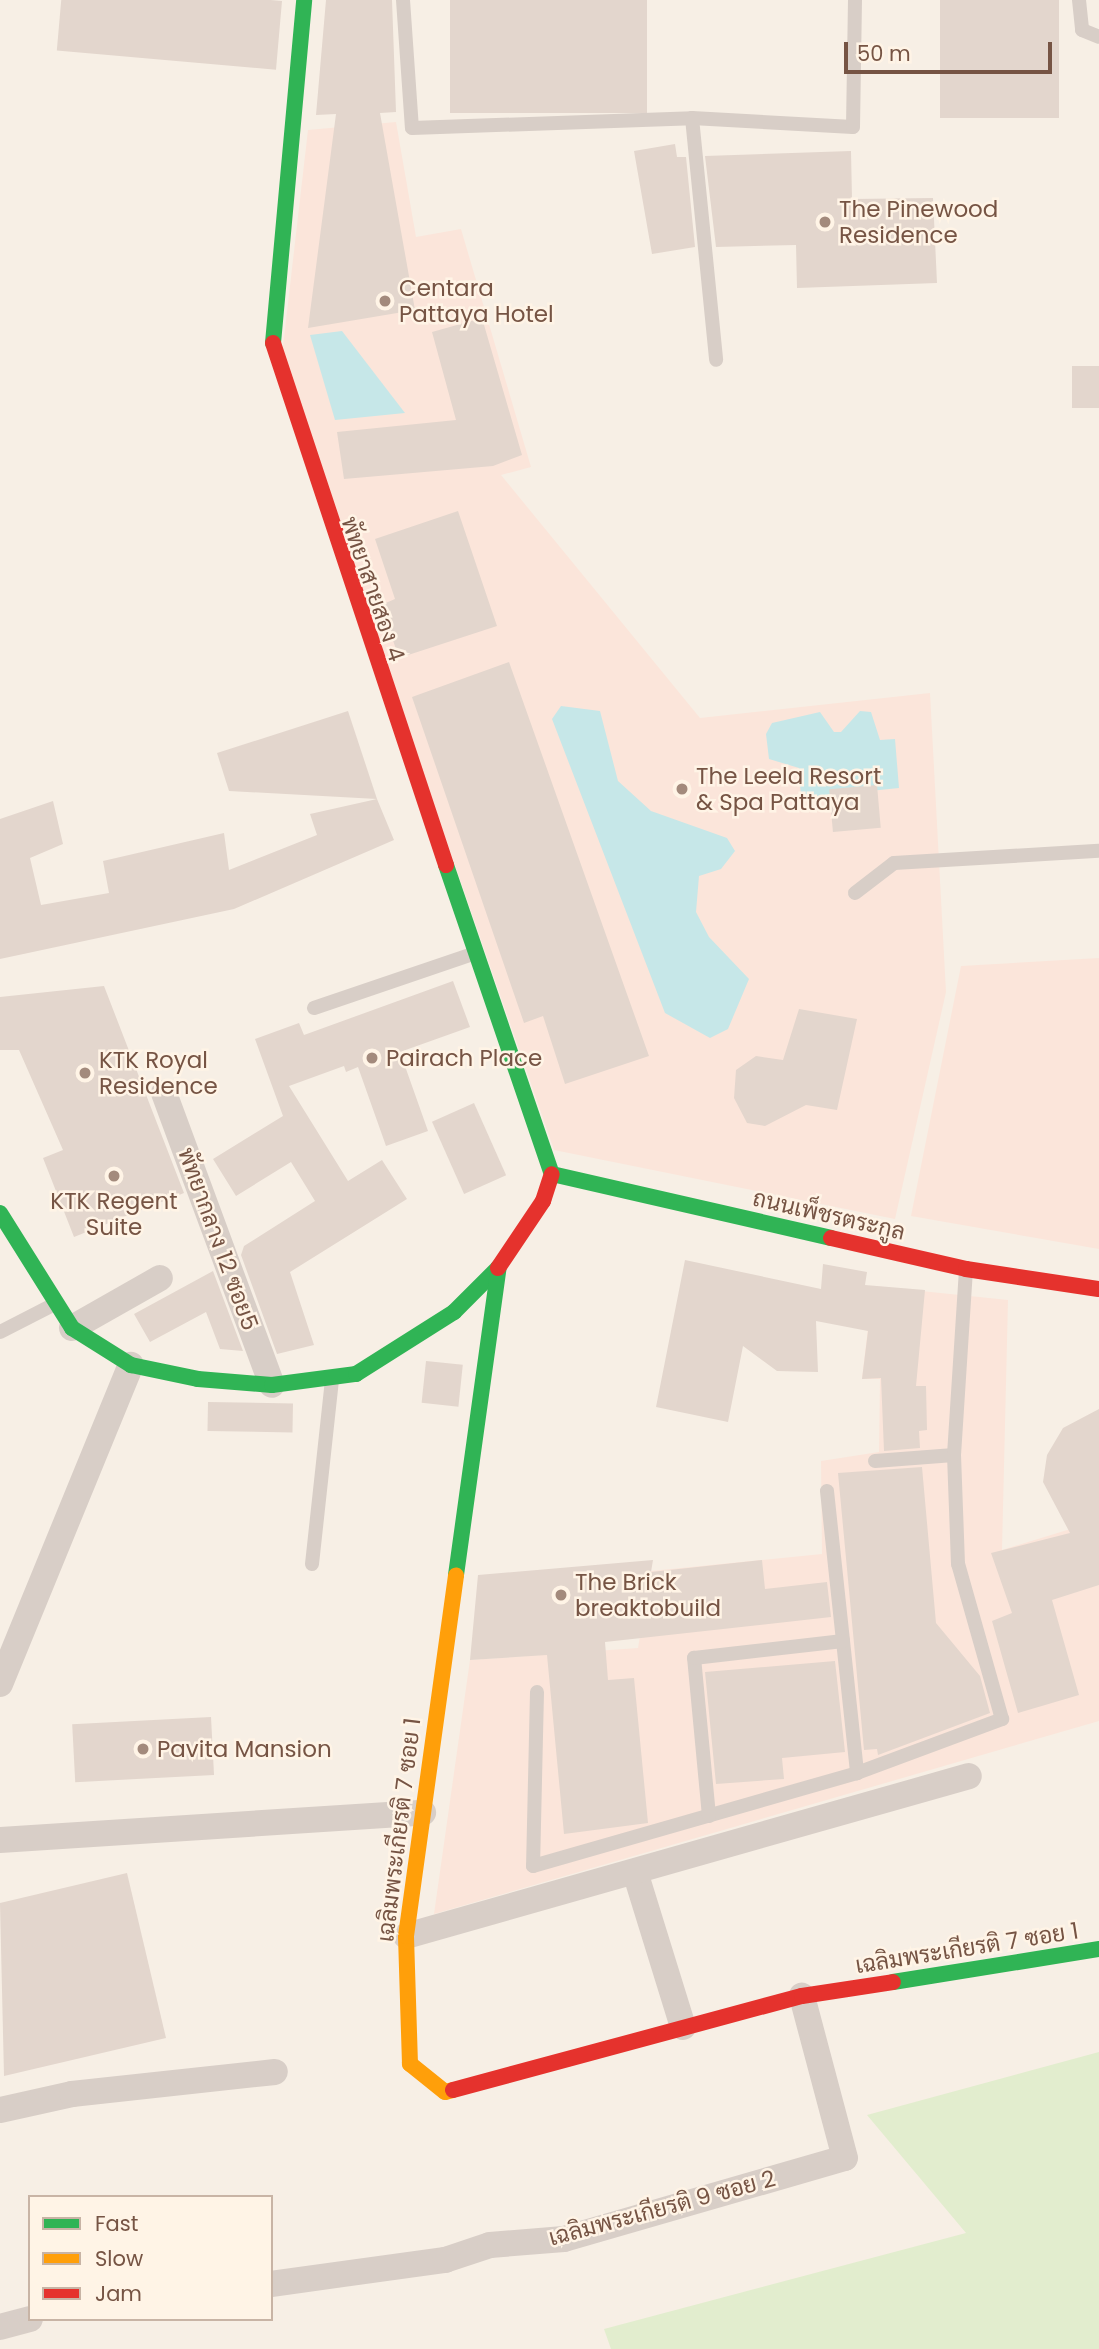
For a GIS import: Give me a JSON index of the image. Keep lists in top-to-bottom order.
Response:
{
  "streets": {
    "street": [
      "พัทยาสายสอง 4",
      "ถนนเพ็ชรตระกูล",
      "พัทยากลาง 12 ซอย5",
      "เฉลิมพระเกียรติ 7 ซอย 1",
      "เฉลิมพระเกียรติ 9 ซอย 2"
    ]
  },
  "crossings": [
    ["พัทยาสายสอง 4", "ถนนเพ็ชรตระกูล"],
    ["เฉลิมพระเกียรติ 7 ซอย 1", "เฉลิมพระเกียรติ 9 ซอย 2"]
  ],
  "places": [
    "The Pinewood Residence",
    "Centara Pattaya Hotel",
    "The Leela Resort & Spa Pattaya",
    "Pairach Place",
    "KTK Royal Residence",
    "KTK Regent Suite",
    "The Brick breaktobuild",
    "Pavita Mansion"
  ],
  "legend": ["Fast", "Slow", "Jam"],
  "scale_bar": "50 m"
}
